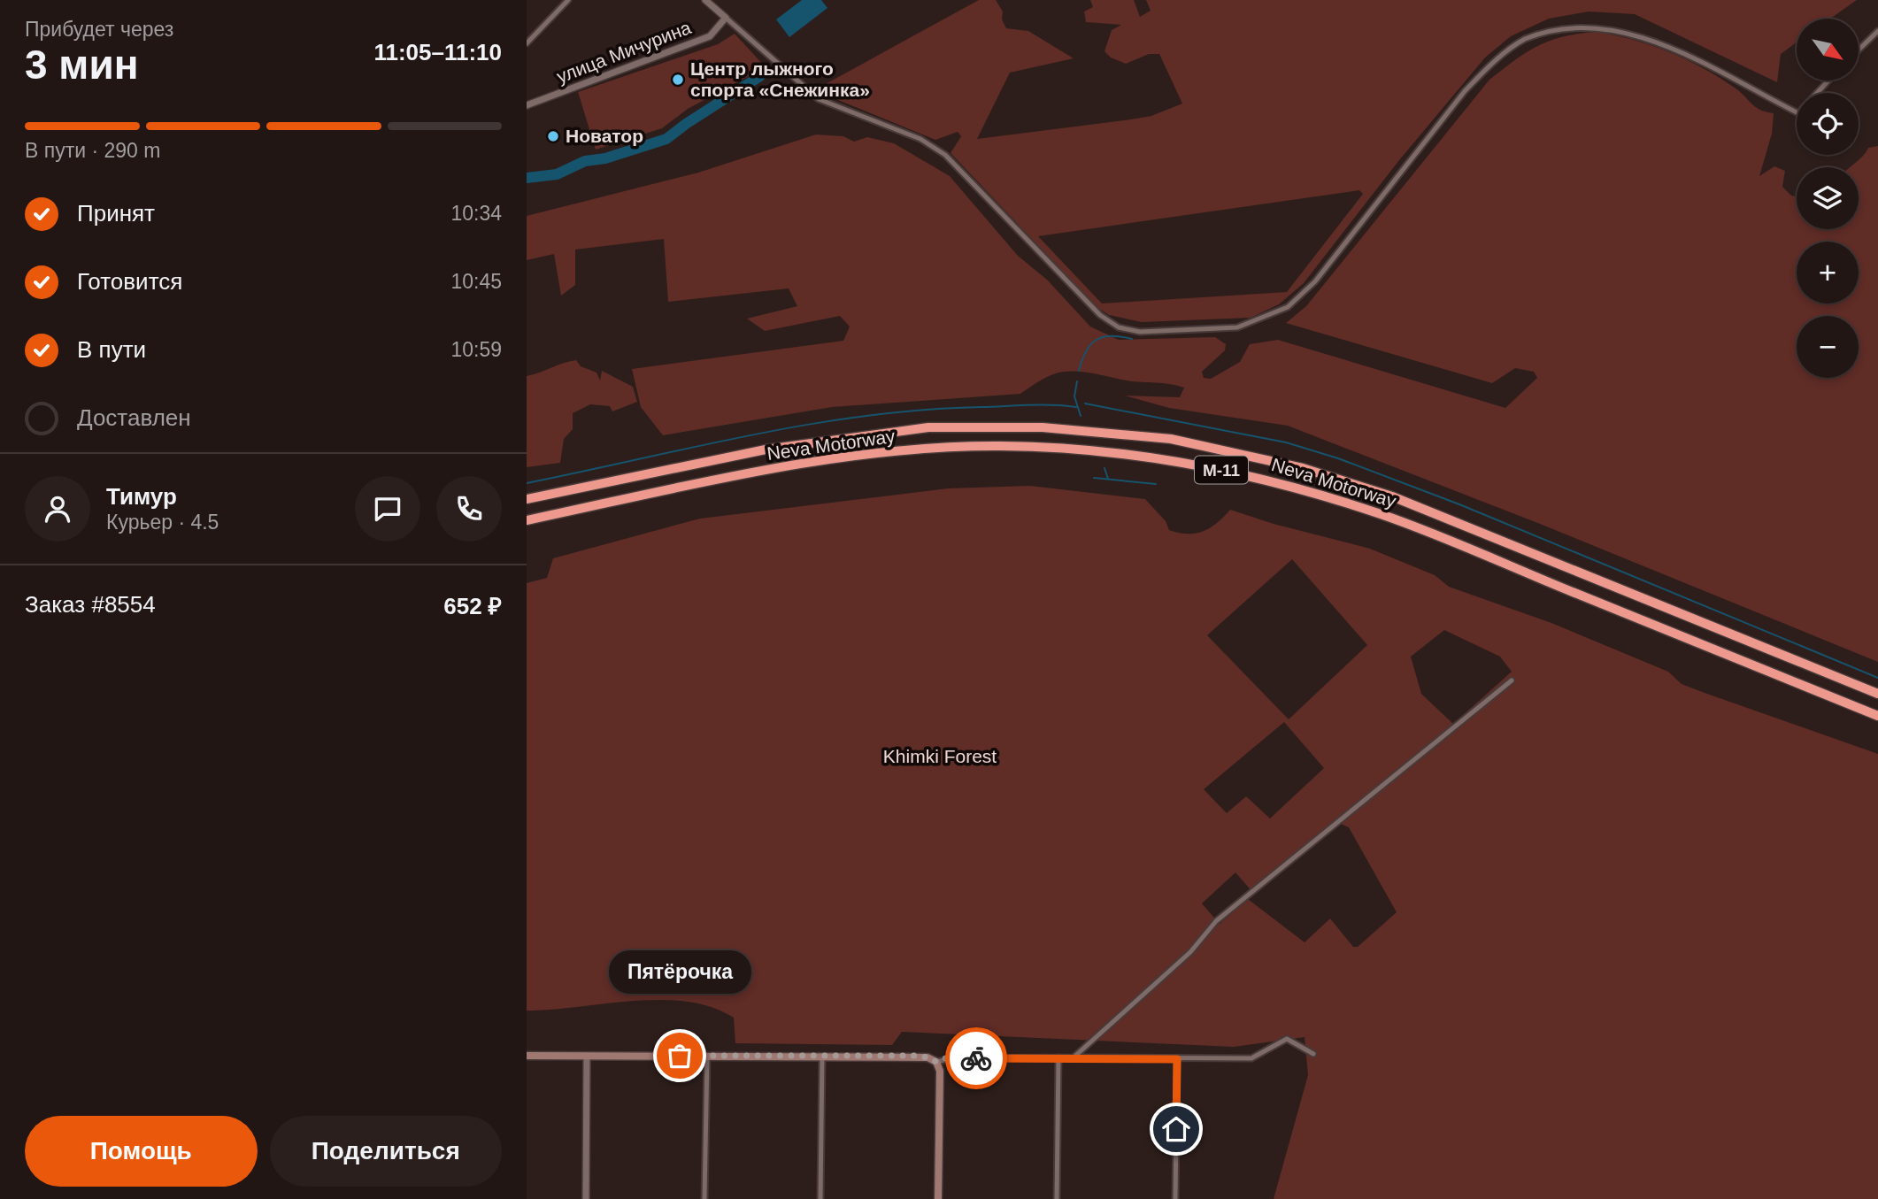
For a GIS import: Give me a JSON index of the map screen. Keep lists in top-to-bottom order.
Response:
{
  "streets": {
    "highway": ["Neva Motorway", "М-11"],
    "street": ["улица Мичурина"]
  },
  "parks": ["Khimki Forest"],
  "places": ["Центр лыжного спорта «Снежинка»", "Новатор", "Пятёрочка"],
  "north": "bottom right",
  "page": {
    "heading": ["3 мин", "Прибудет через", "11:05–11:10"],
    "panel": [
      "Тимур",
      "Курьер · 4.5",
      "Заказ #8554",
      "652 ₽"
    ],
    "map_buttons": ["+", "−"],
    "bar": "В пути · 290 m",
    "list": [
      ["Принят", "10:34"],
      ["Готовится", "10:45"],
      ["В пути", "10:59"],
      "Доставлен"
    ],
    "bubble": "Пятёрочка",
    "buttons": ["Помощь", "Поделиться"]
  }
}
